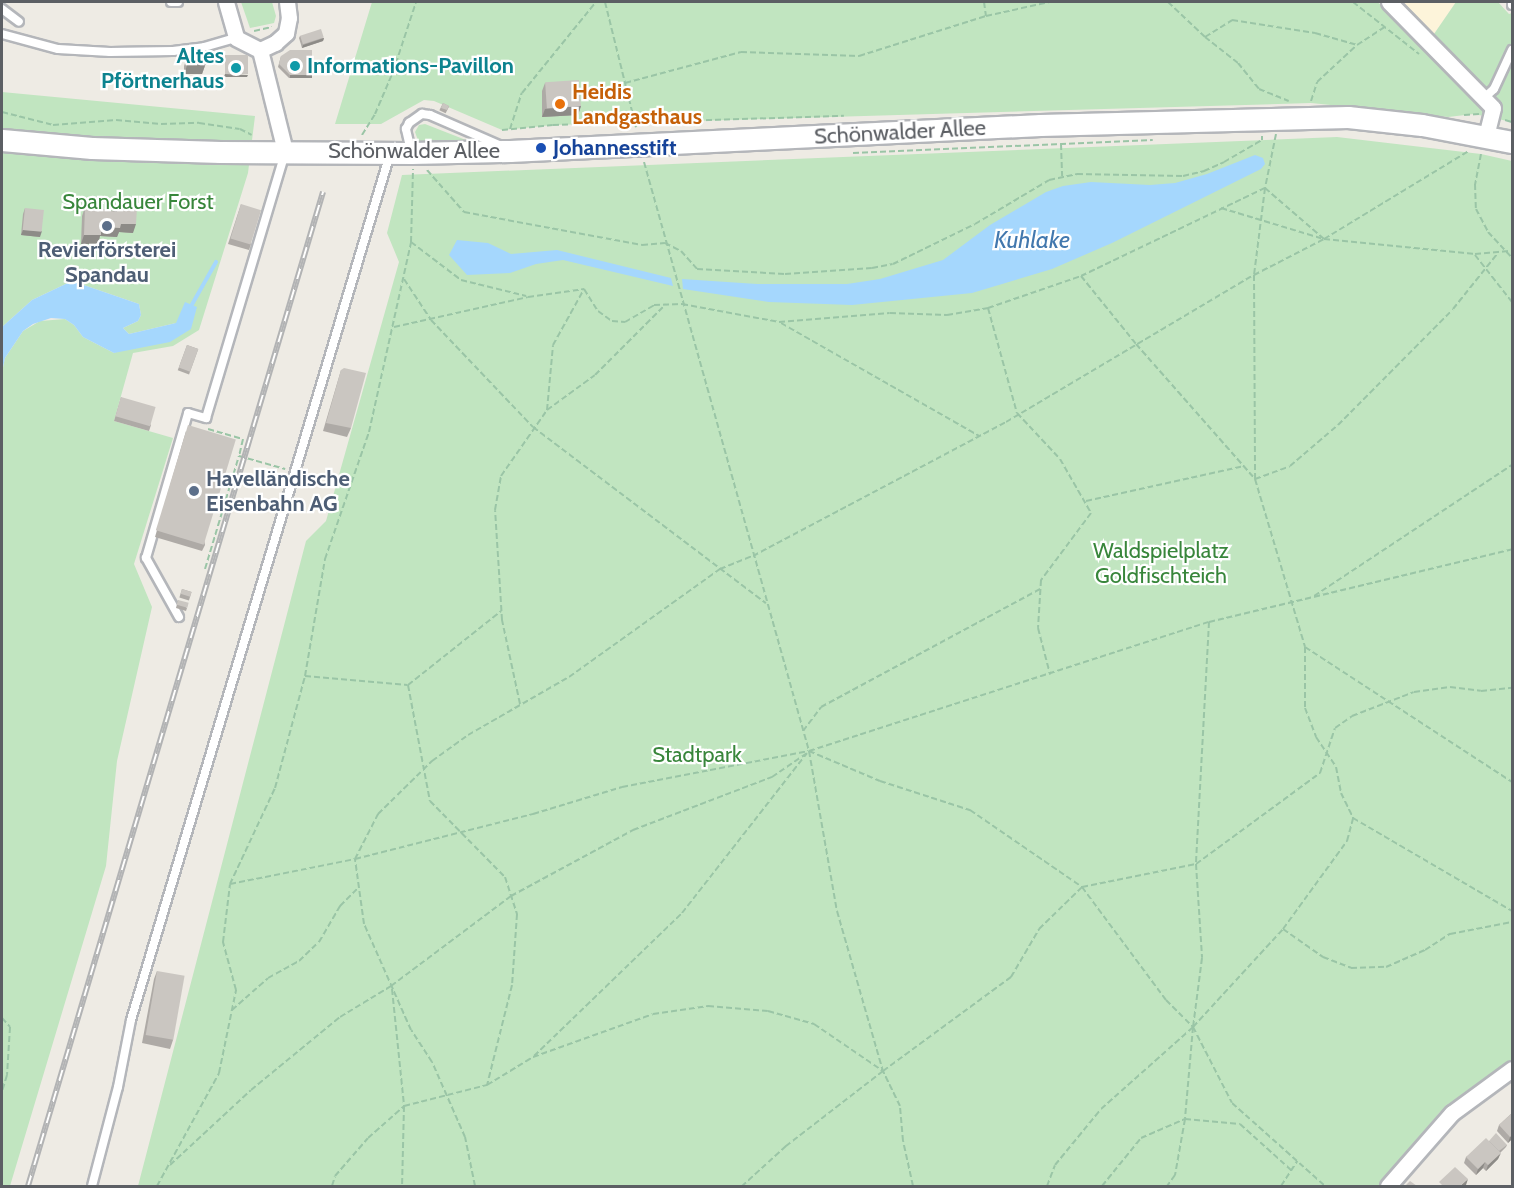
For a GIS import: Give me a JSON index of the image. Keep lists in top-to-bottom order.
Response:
{
  "streets": {
    "main road": ["Schönwalder Allee"]
  },
  "water": ["Kuhlake"],
  "parks": ["Spandauer Forst", "Waldspielplatz Goldfischteich", "Stadtpark"],
  "places": [
    "Informations-Pavillon",
    "Altes Pförtnerhaus",
    "Heidis Landgasthaus",
    "Johannesstift",
    "Revierförsterei Spandau",
    "Havelländische Eisenbahn AG"
  ]
}
